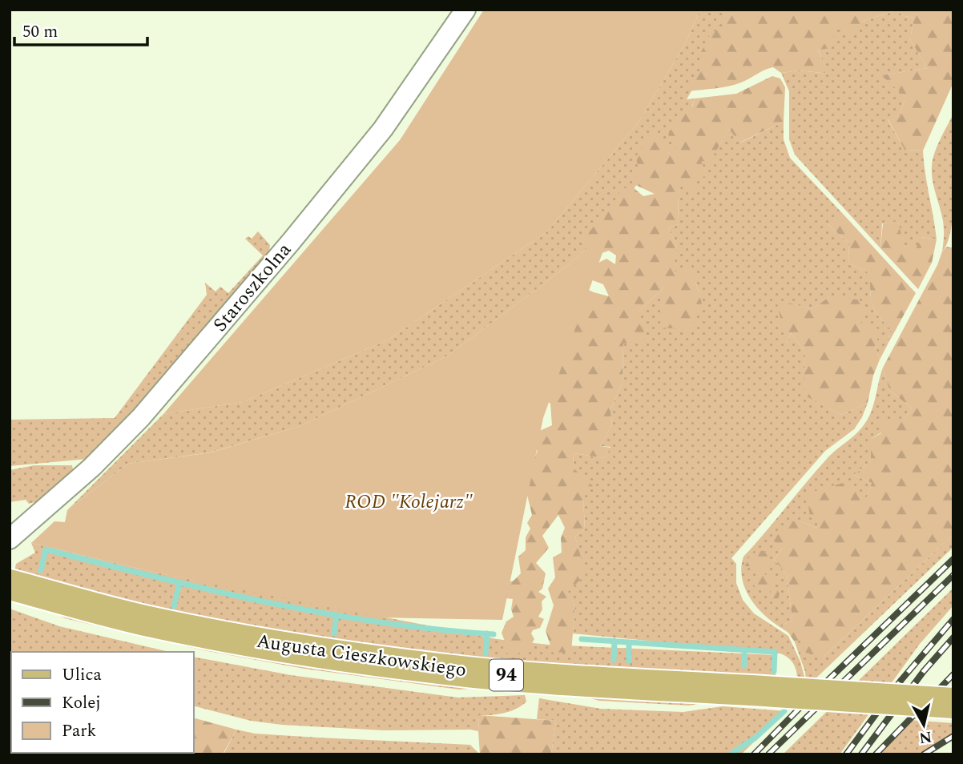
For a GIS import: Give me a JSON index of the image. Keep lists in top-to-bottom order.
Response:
{
  "streets": {
    "main road": ["Augusta Cieszkowskiego", "94"],
    "street": ["Staroszkolna"]
  },
  "parks": ["ROD \"Kolejarz\""],
  "legend": ["Ulica", "Kolej", "Park"],
  "scale_bar": "50 m",
  "north": "bottom"
}
